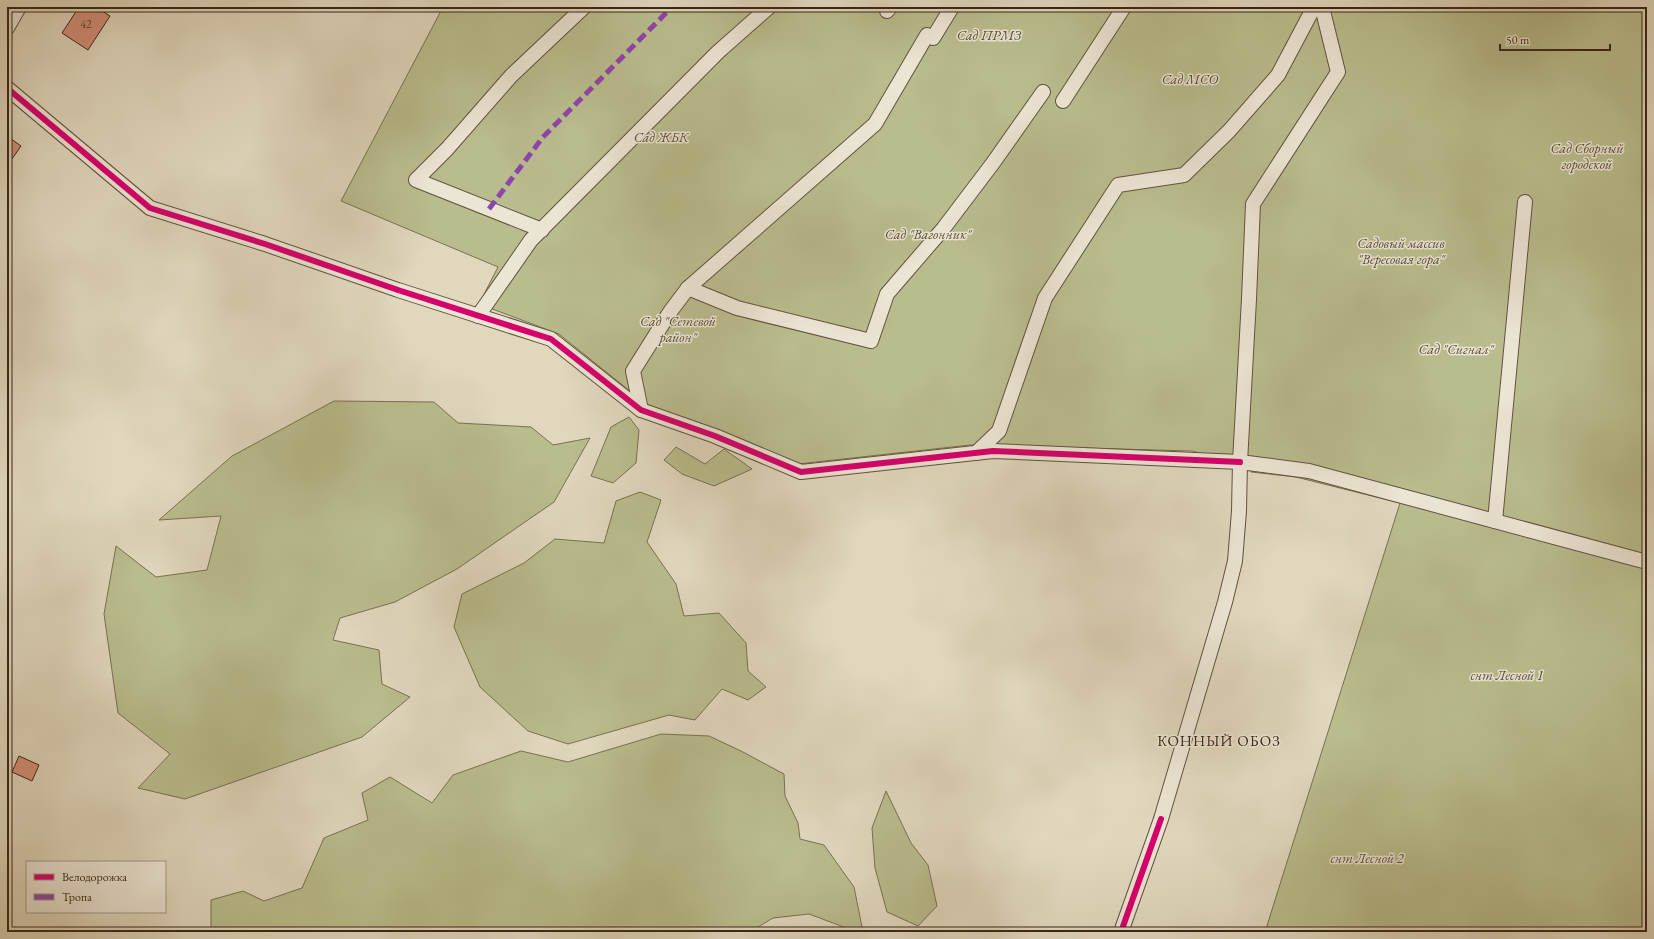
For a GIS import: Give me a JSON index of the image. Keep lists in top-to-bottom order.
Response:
{
  "districts": ["КОННЫЙ ОБОЗ"],
  "parks": [
    "Сад ПРМЗ",
    "Сад МСО",
    "Сад ЖБК",
    "Сад Сборный городской",
    "Сад \"Вагонник\"",
    "Садовый массив \"Вересовая гора\"",
    "Сад \"Сетевой район\"",
    "Сад \"Сигнал\"",
    "снт Лесной 1",
    "снт Лесной 2"
  ],
  "house_numbers": ["42"],
  "legend": ["Велодорожка", "Тропа"],
  "scale_bar": "50 m"
}
